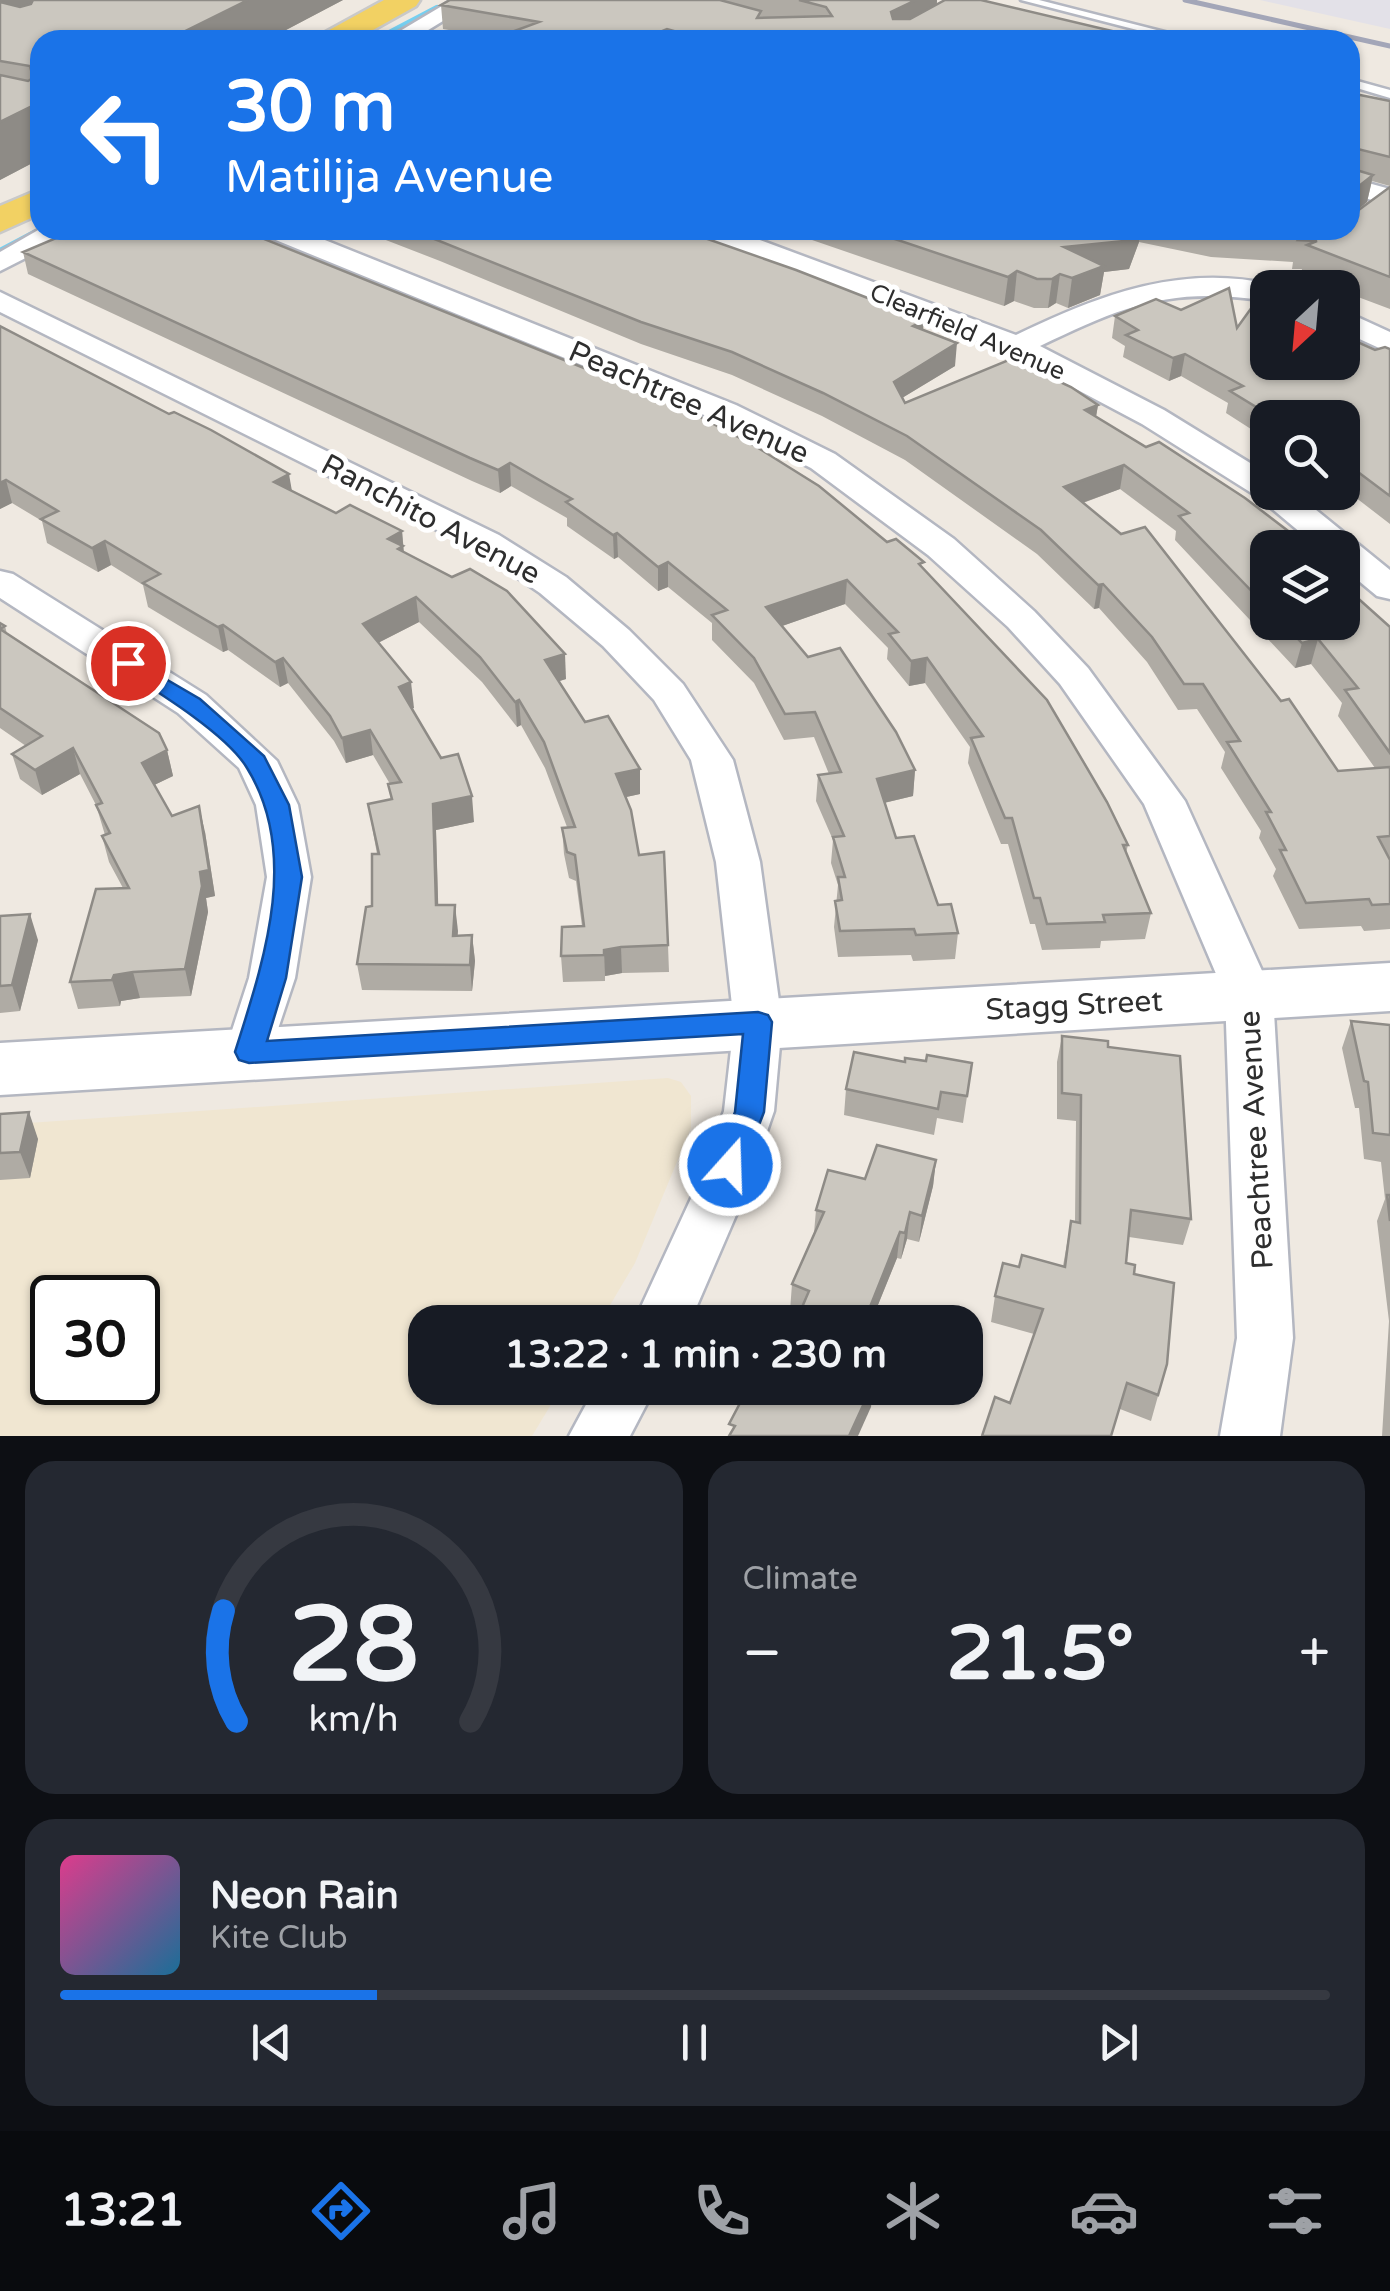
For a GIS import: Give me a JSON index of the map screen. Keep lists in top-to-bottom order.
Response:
{
  "streets": {
    "street": [
      "Clearfield Avenue",
      "Peachtree Avenue",
      "Ranchito Avenue",
      "Stagg Street"
    ]
  },
  "crossings": [
    ["Peachtree Avenue", "Stagg Street"],
    ["Ranchito Avenue", "Stagg Street"]
  ],
  "north": "bottom left",
  "page": {
    "turn": ["30 m", "Matilija Avenue"],
    "limit": "30",
    "trip": "13:22 · 1 min · 230 m",
    "tile": "Climate",
    "heat": ["−", "21.5°", "+"],
    "song": ["Neon Rain", "Kite Club"],
    "tabs": "13:21",
    "gauge": ["28", "km/h"]
  }
}
